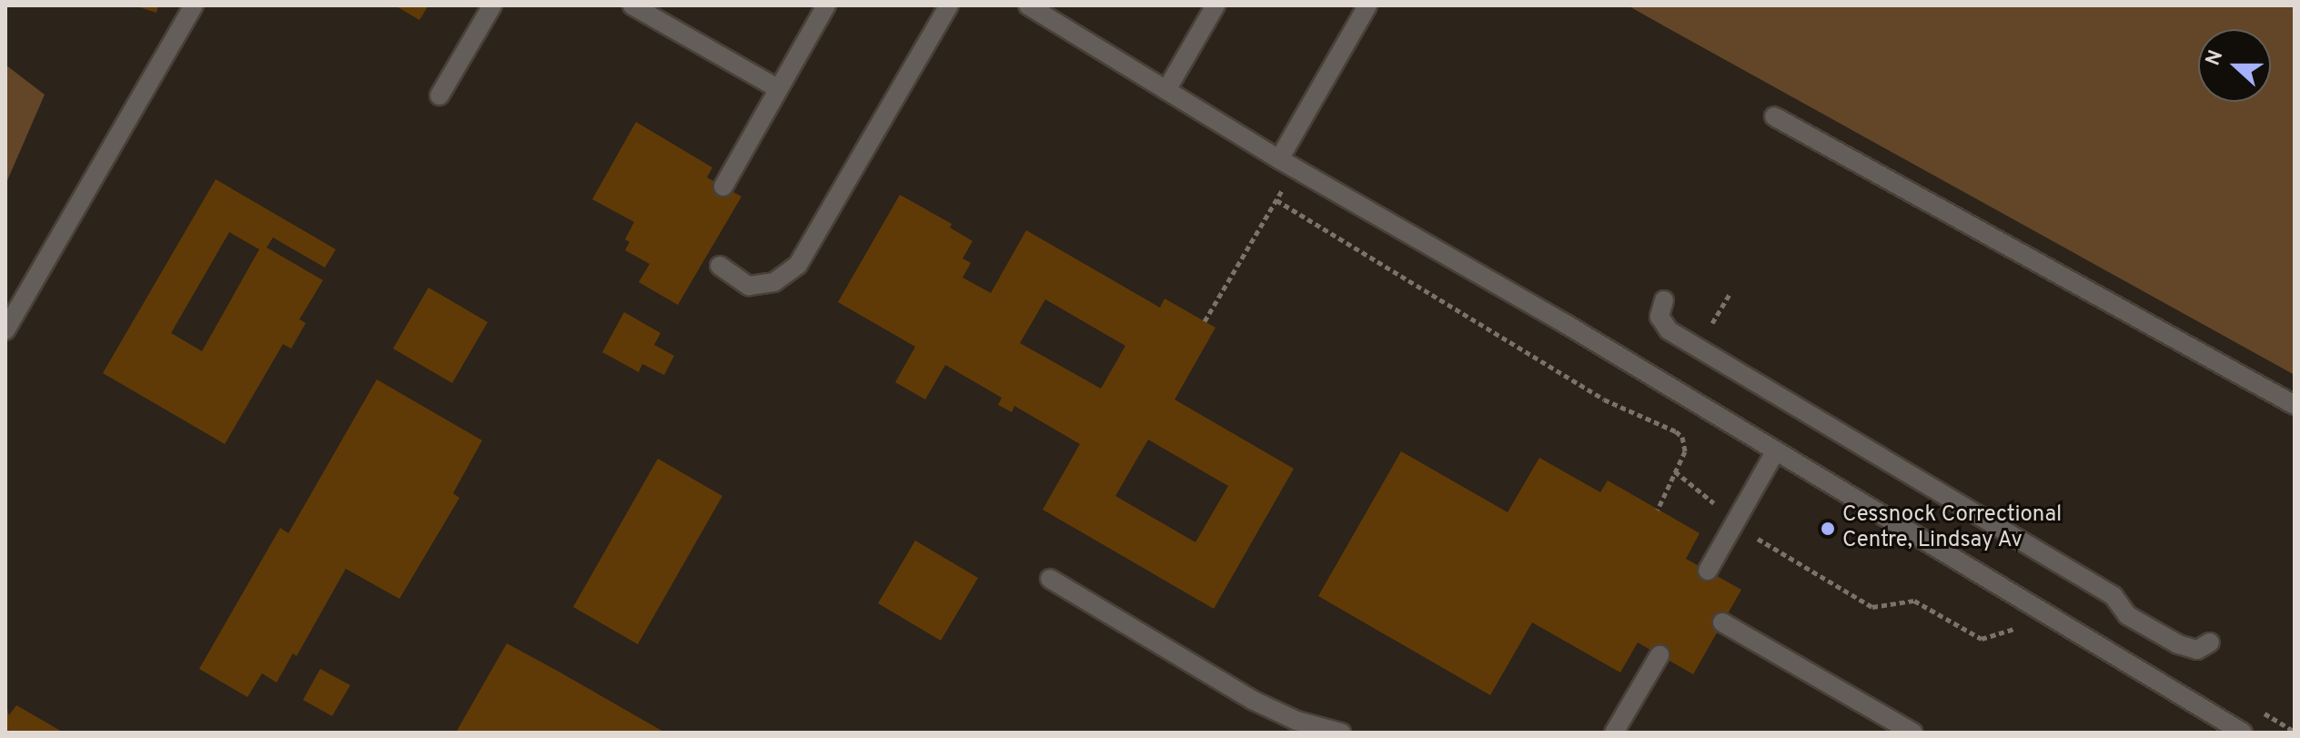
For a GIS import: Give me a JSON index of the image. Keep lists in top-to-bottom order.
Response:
{
  "places": ["Cessnock Correctional Centre, Lindsay Av"],
  "north": "left"
}
